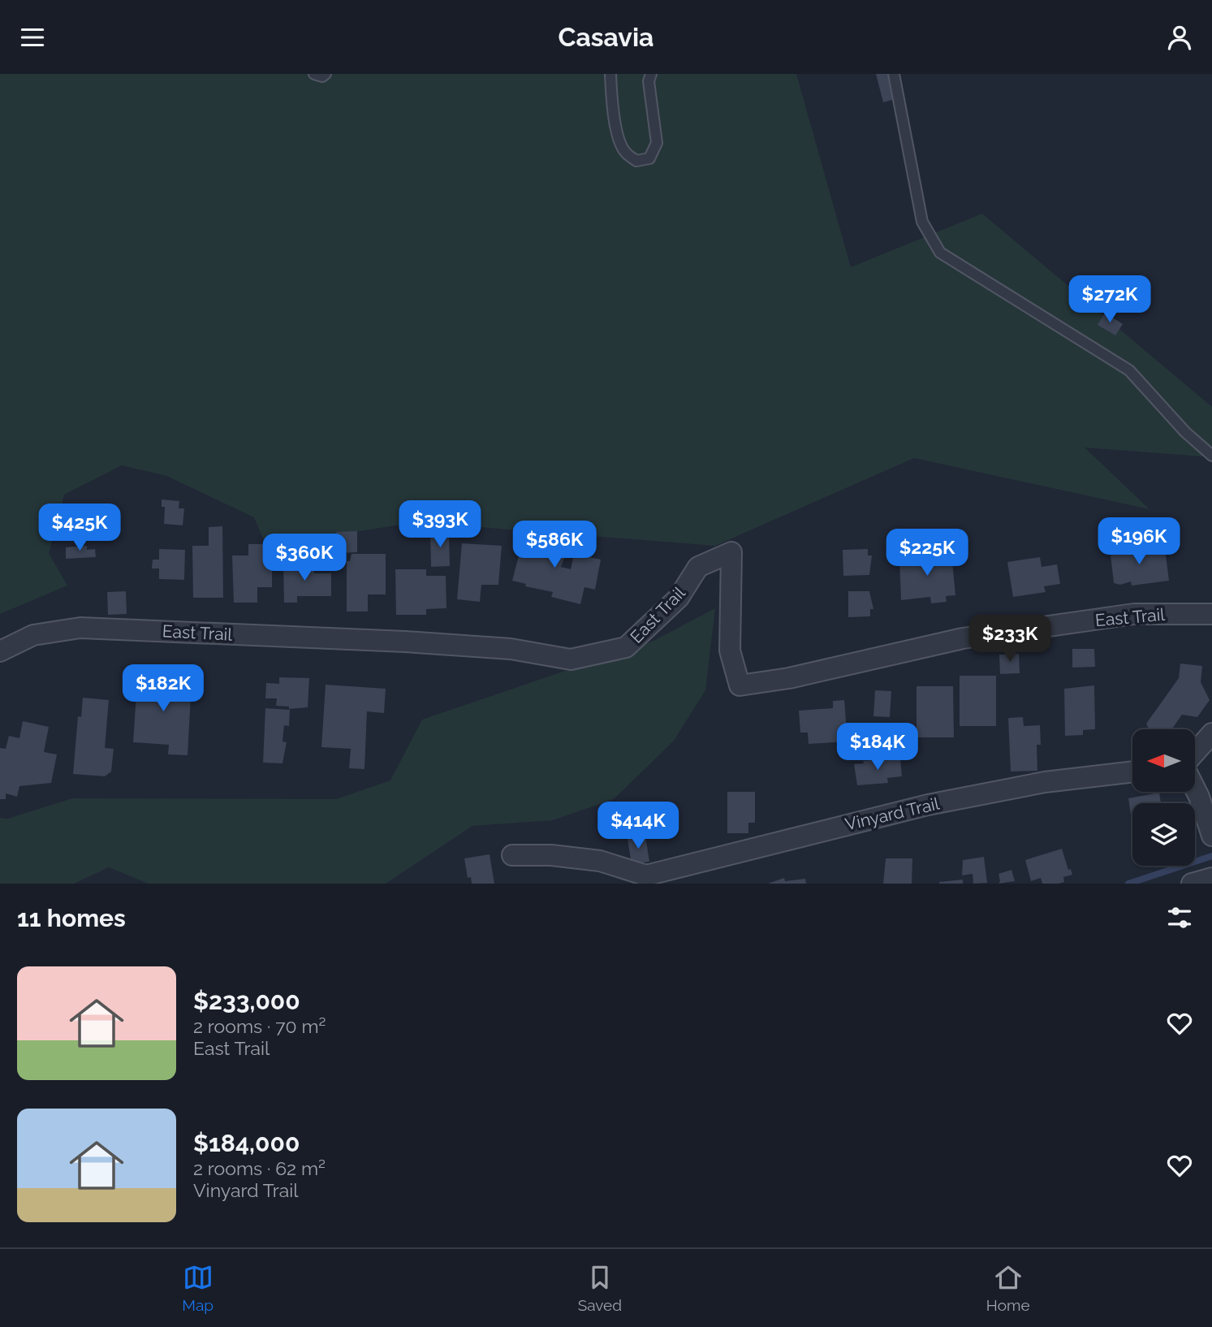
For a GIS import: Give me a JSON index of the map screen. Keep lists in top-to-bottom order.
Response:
{
  "streets": {
    "street": ["East Trail", "Vinyard Trail"]
  },
  "north": "left",
  "page": {
    "header": "Casavia",
    "price": [
      "$272K",
      "$393K",
      "$425K",
      "$196K",
      "$586K",
      "$225K",
      "$360K",
      "$233K",
      "$182K",
      "$184K",
      "$414K"
    ],
    "heading": "11 homes",
    "list": [
      {
        "name": "$233,000",
        "note": "2 rooms · 70 m² · East Trail"
      },
      {
        "name": "$184,000",
        "note": "2 rooms · 62 m² · Vinyard Trail"
      }
    ],
    "tabs": ["Map", "Saved", "Home"]
  }
}
